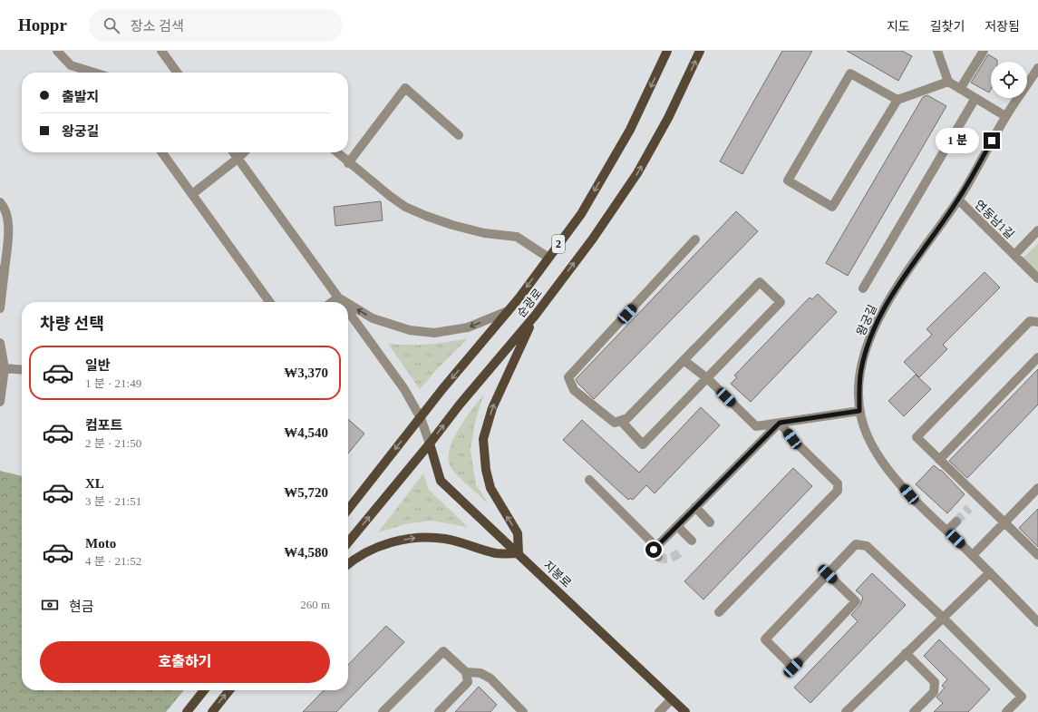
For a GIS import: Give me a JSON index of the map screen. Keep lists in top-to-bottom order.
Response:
{
  "streets": {
    "main road": ["2", "순광로", "지봉로"],
    "street": ["연동남1길", "왕궁길"]
  },
  "crossings": [
    ["연동남1길", "왕궁길"],
    ["순광로", "지봉로"]
  ],
  "page": {
    "header": "Hoppr",
    "search": "장소 검색",
    "nav": ["지도", "길찾기", "저장됨"],
    "banner": ["출발지", "왕궁길"],
    "bubble": "1 분",
    "heading": "차량 선택",
    "list": [
      {
        "name": "일반",
        "note": "1 분 · 21:49",
        "value": "₩3,370"
      },
      {
        "name": "컴포트",
        "note": "2 분 · 21:50",
        "value": "₩4,540"
      },
      {
        "name": "XL",
        "note": "3 분 · 21:51",
        "value": "₩5,720"
      },
      {
        "name": "Moto",
        "note": "4 분 · 21:52",
        "value": "₩4,580"
      }
    ],
    "pay": ["현금", "260 m"],
    "buttons": "호출하기"
  }
}
